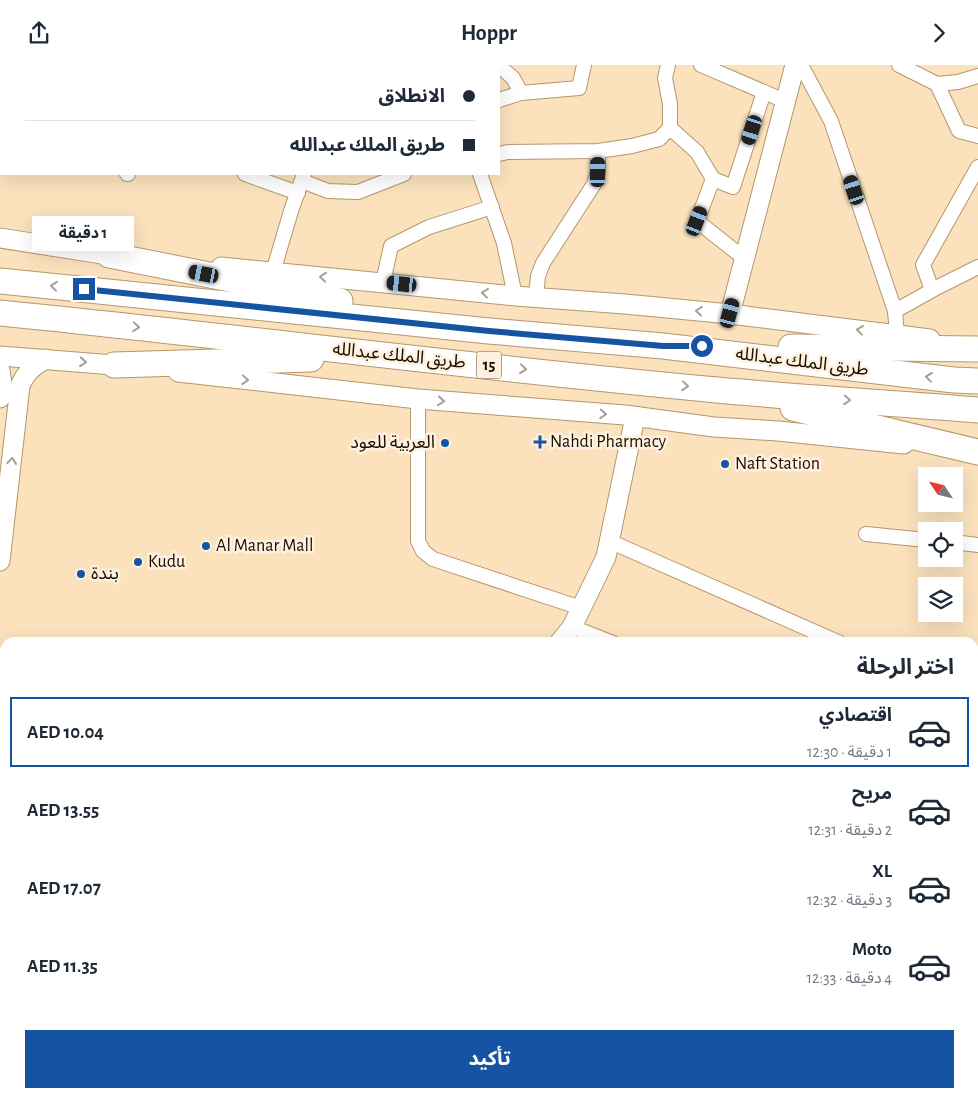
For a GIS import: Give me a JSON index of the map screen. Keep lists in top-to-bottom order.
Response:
{
  "streets": {
    "highway": ["طريق الملك عبدالله", "15"]
  },
  "places": {
    "health": ["Nahdi Pharmacy"],
    "other": [
      "العربية للعود",
      "Naft Station",
      "Al Manar Mall",
      "Kudu",
      "بندة"
    ]
  },
  "north": "top left",
  "page": {
    "header": "Hoppr",
    "banner": ["الانطلاق", "طريق الملك عبدالله"],
    "bubble": "1 دقيقة",
    "heading": "اختر الرحلة",
    "list": [
      {
        "name": "اقتصادي",
        "note": "1 دقيقة · 12:30",
        "value": "AED 10.04"
      },
      {
        "name": "مريح",
        "note": "2 دقيقة · 12:31",
        "value": "AED 13.55"
      },
      {
        "name": "XL",
        "note": "3 دقيقة · 12:32",
        "value": "AED 17.07"
      },
      {
        "name": "Moto",
        "note": "4 دقيقة · 12:33",
        "value": "AED 11.35"
      }
    ],
    "buttons": "تأكيد"
  }
}
